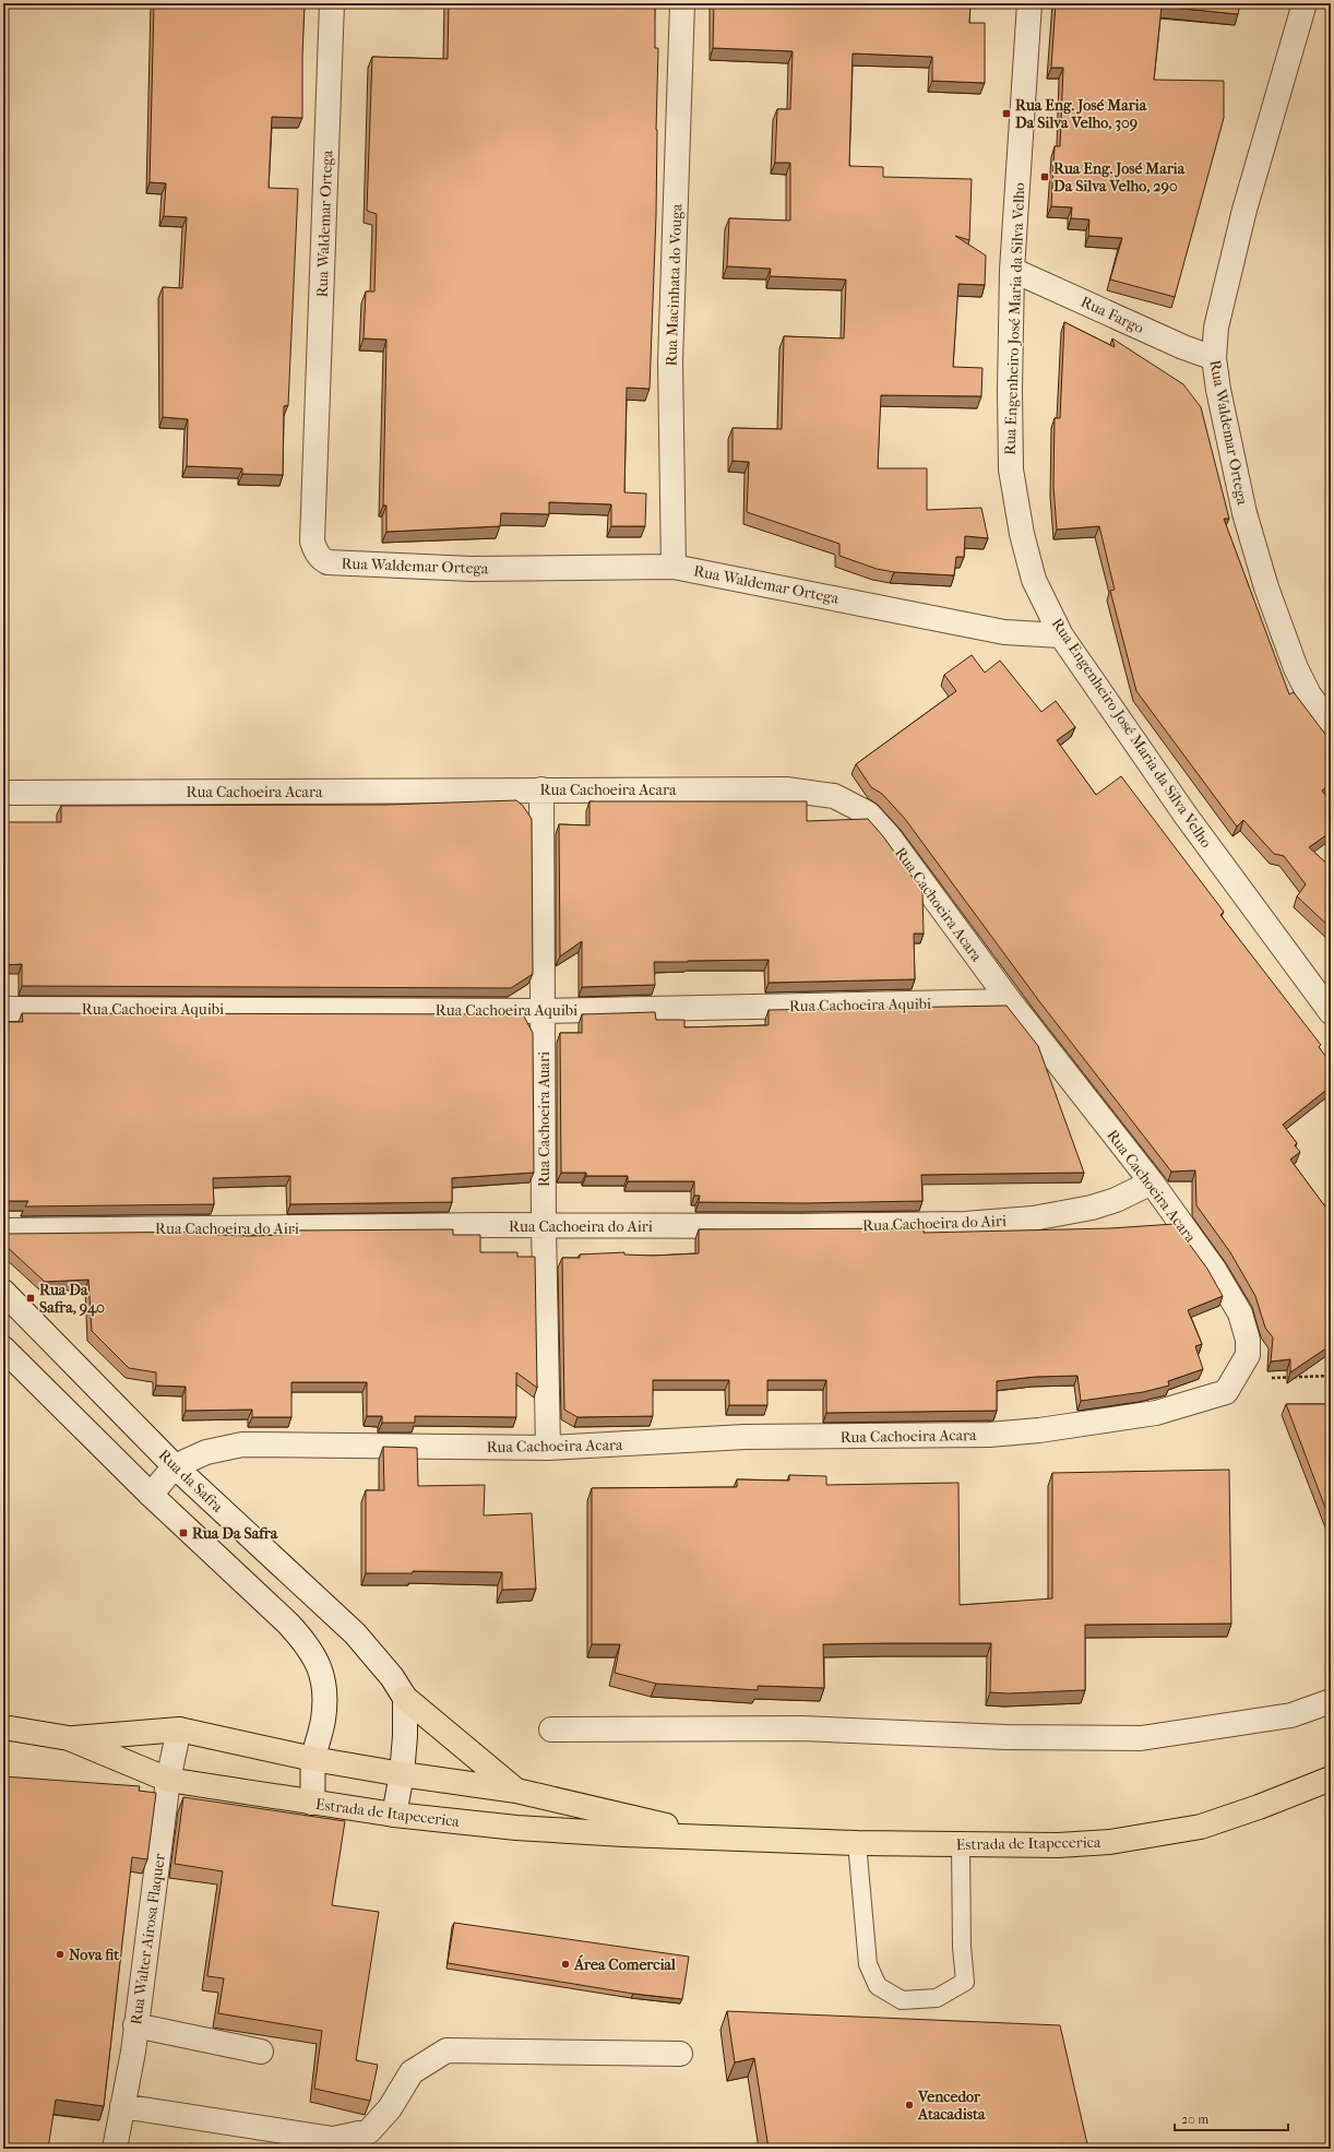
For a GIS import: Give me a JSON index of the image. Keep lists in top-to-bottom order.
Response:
{
  "streets": {
    "main road": ["Estrada de Itapecerica"],
    "street": [
      "Rua Waldemar Ortega",
      "Rua Macinhata do Vouga",
      "Rua Fargo",
      "Rua Engenheiro José Maria da Silva Velho",
      "Rua Cachoeira Acara",
      "Rua Cachoeira Aquibi",
      "Rua Cachoeira Auari",
      "Rua Cachoeira do Airi",
      "Rua da Safra",
      "Rua Walter Airosa Flaquer"
    ]
  },
  "crossings": [
    ["Rua Waldemar Ortega", "Rua Macinhata do Vouga"],
    ["Rua Waldemar Ortega", "Rua Fargo"],
    ["Rua Waldemar Ortega", "Rua Engenheiro José Maria da Silva Velho"],
    ["Rua Fargo", "Rua Engenheiro José Maria da Silva Velho"],
    ["Rua Cachoeira Acara", "Rua Cachoeira Aquibi"],
    ["Rua Cachoeira Acara", "Rua Cachoeira Auari"],
    ["Rua Cachoeira Acara", "Rua Cachoeira do Airi"],
    ["Rua Cachoeira Acara", "Rua da Safra"],
    ["Rua Cachoeira Aquibi", "Rua Cachoeira Auari"],
    ["Rua Cachoeira Auari", "Rua Cachoeira do Airi"],
    ["Estrada de Itapecerica", "Rua Walter Airosa Flaquer"]
  ],
  "places": {
    "transit": [
      "Rua Eng. José Maria Da Silva Velho, 309",
      "Rua Eng. José Maria Da Silva Velho, 290",
      "Rua Da Safra, 940",
      "Rua Da Safra"
    ],
    "other": ["Nova fit", "Área Comercial", "Vencedor Atacadista"]
  },
  "scale_bar": "20 m"
}
